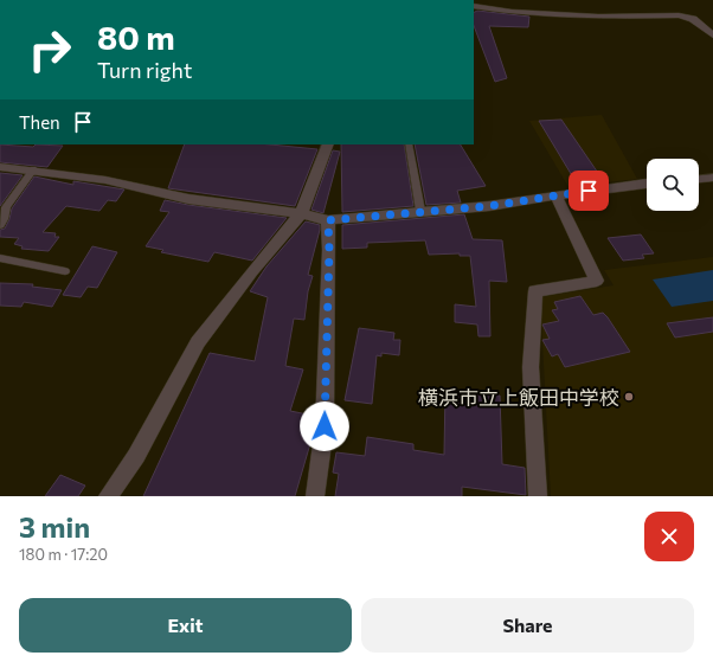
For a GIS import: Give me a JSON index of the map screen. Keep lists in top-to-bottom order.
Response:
{
  "places": ["横浜市立上飯田中学校"],
  "page": {
    "turn": ["80 m", "Turn right"],
    "then": "Then",
    "heading": ["3 min", "180 m · 17:20"],
    "buttons": ["Exit", "Share"]
  }
}
